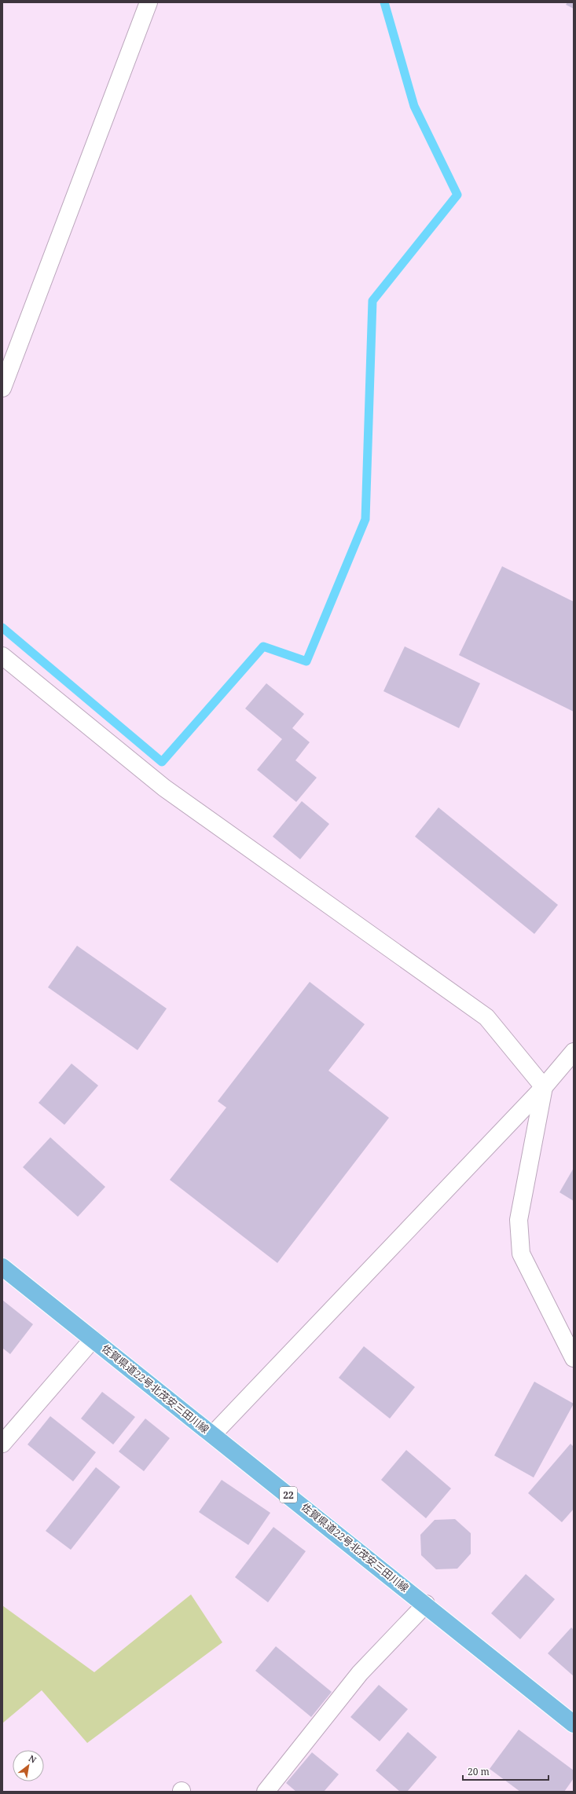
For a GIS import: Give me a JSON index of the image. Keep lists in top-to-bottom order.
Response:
{
  "streets": {
    "main road": ["佐賀県道22号北茂安三田川線", "22"]
  },
  "scale_bar": "20 m",
  "north": "top right"
}
